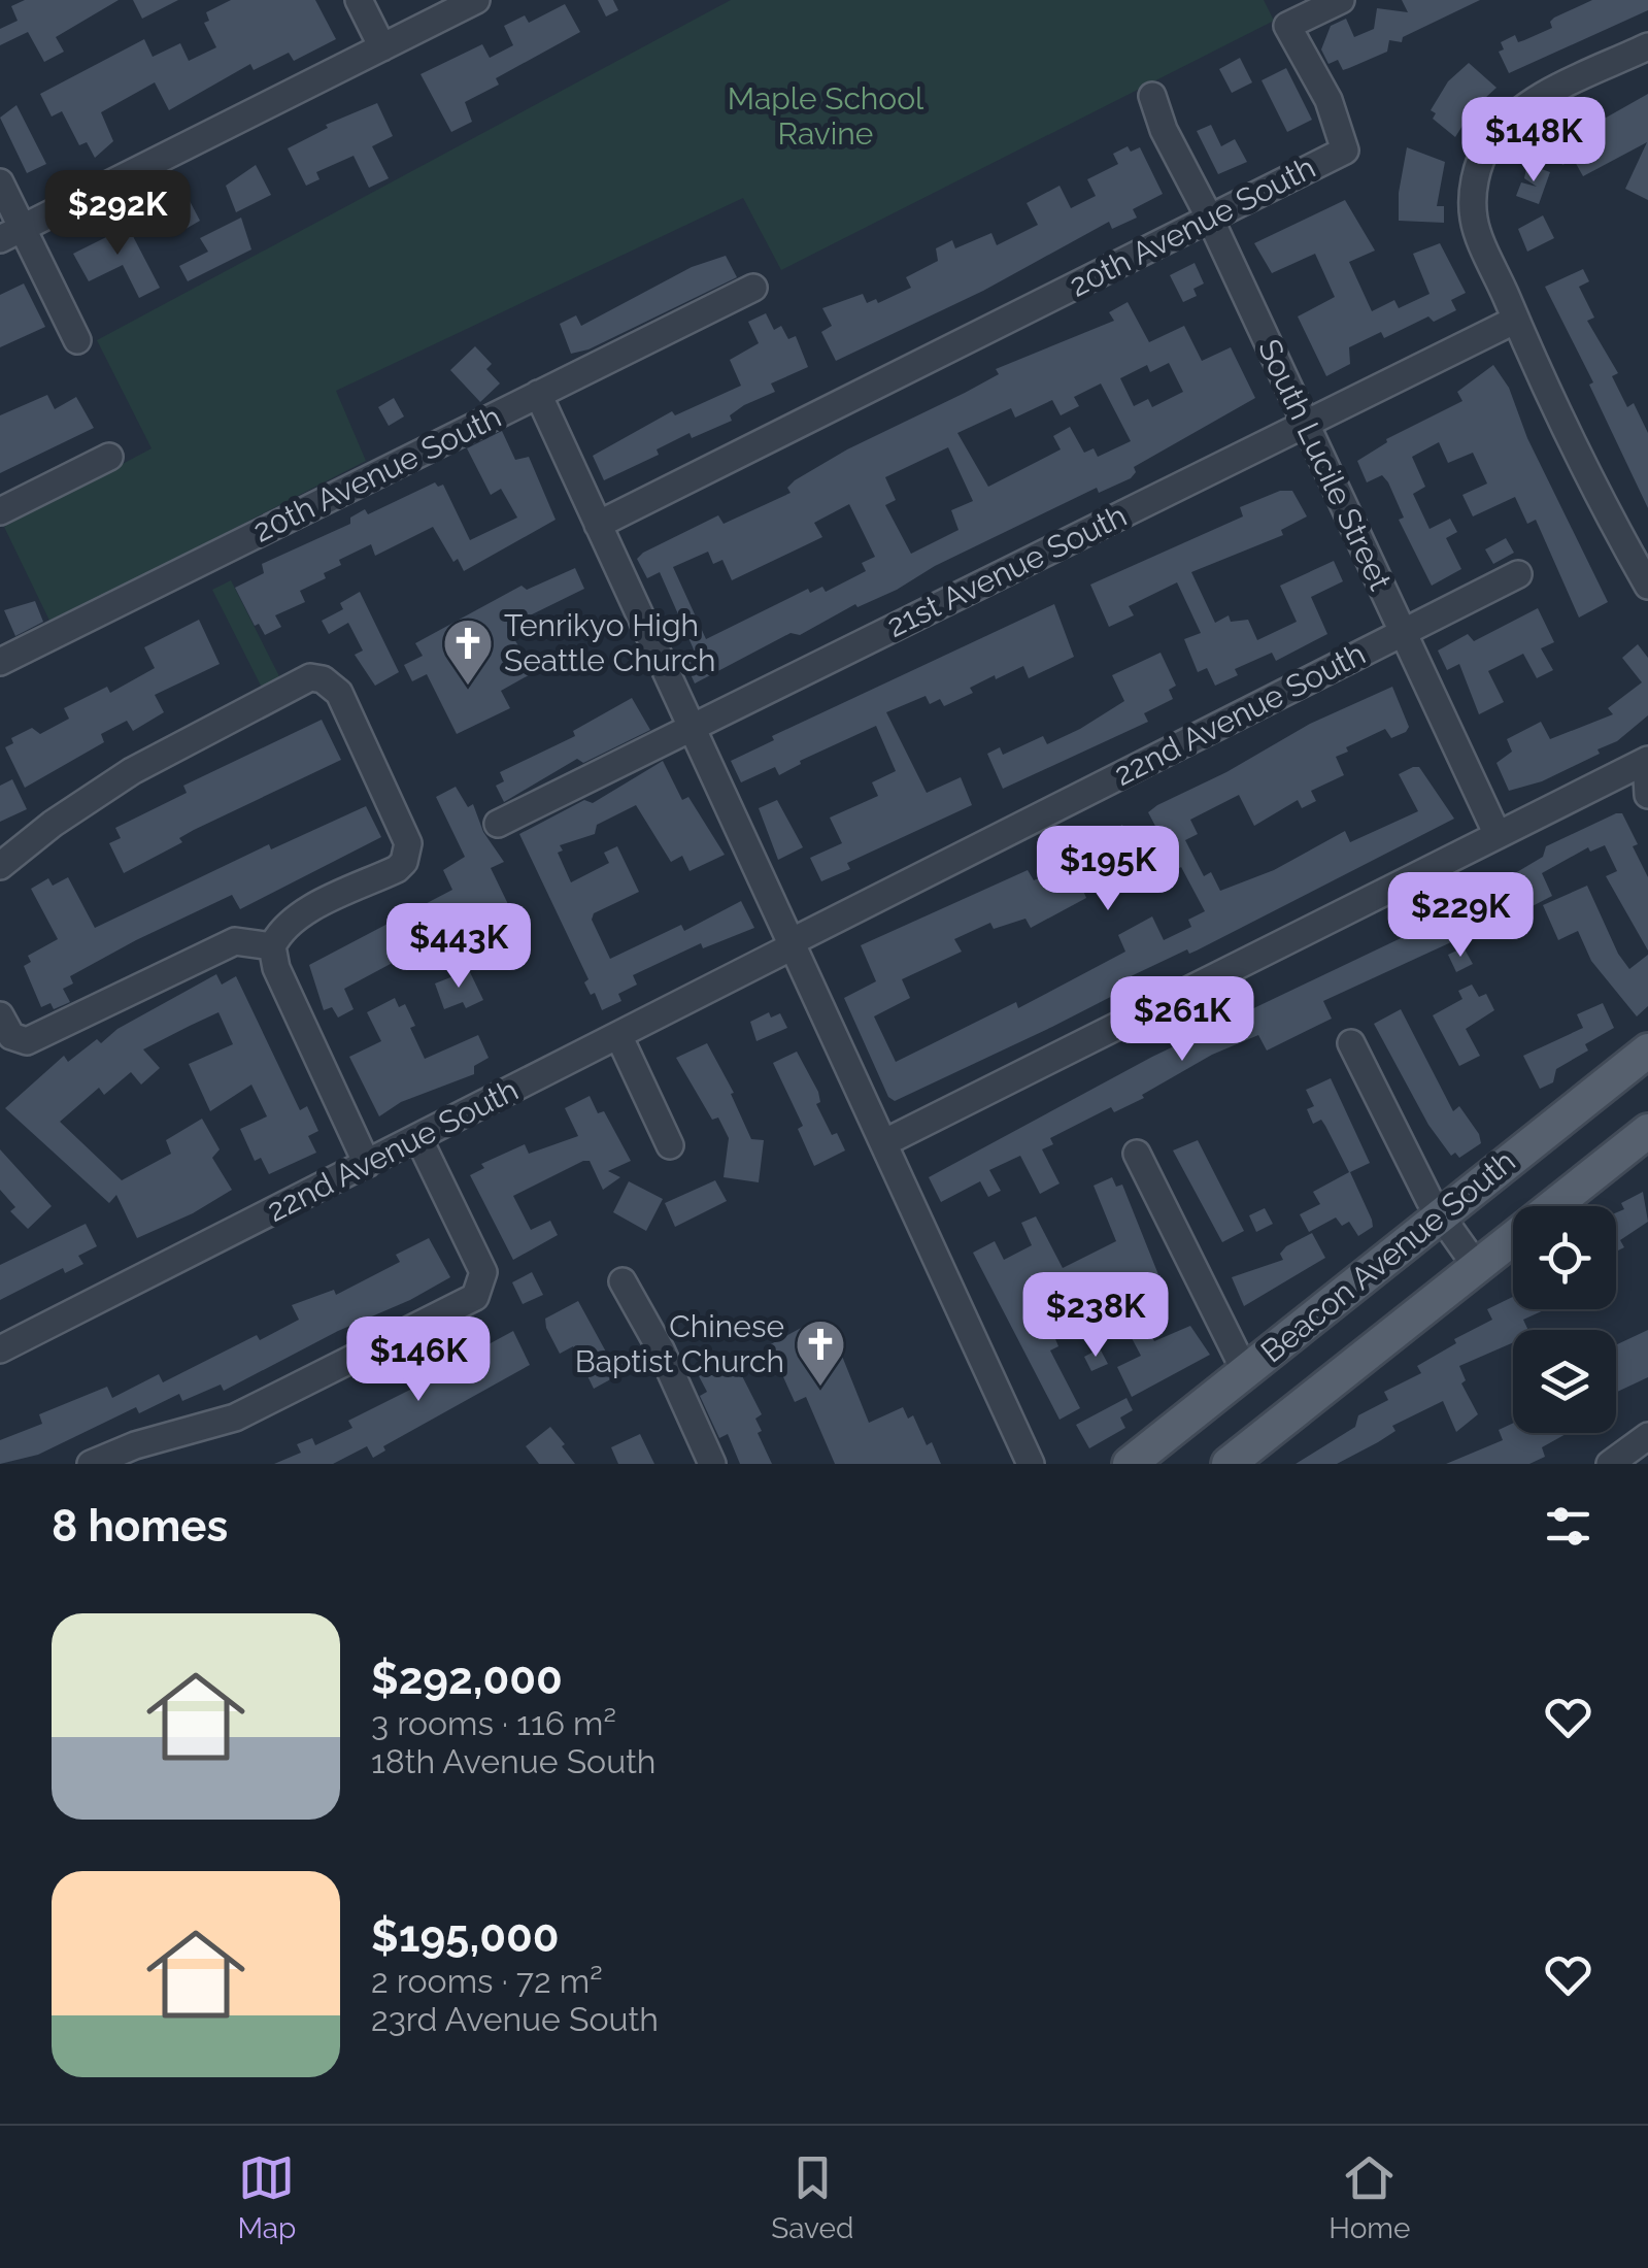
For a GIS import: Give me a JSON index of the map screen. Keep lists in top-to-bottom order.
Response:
{
  "streets": {
    "main road": ["Beacon Avenue South"],
    "street": [
      "20th Avenue South",
      "South Lucile Street",
      "21st Avenue South",
      "22nd Avenue South"
    ]
  },
  "crossings": [
    ["20th Avenue South", "South Lucile Street"],
    ["South Lucile Street", "21st Avenue South"],
    ["South Lucile Street", "22nd Avenue South"]
  ],
  "parks": ["Maple School Ravine"],
  "places": {
    "church": ["Tenrikyo High Seattle Church", "Chinese Baptist Church"]
  },
  "page": {
    "price": [
      "$148K",
      "$292K",
      "$195K",
      "$229K",
      "$443K",
      "$261K",
      "$238K",
      "$146K"
    ],
    "heading": "8 homes",
    "list": [
      {
        "name": "$292,000",
        "note": "3 rooms · 116 m² · 18th Avenue South"
      },
      {
        "name": "$195,000",
        "note": "2 rooms · 72 m² · 23rd Avenue South"
      }
    ],
    "tabs": ["Map", "Saved", "Home"]
  }
}
